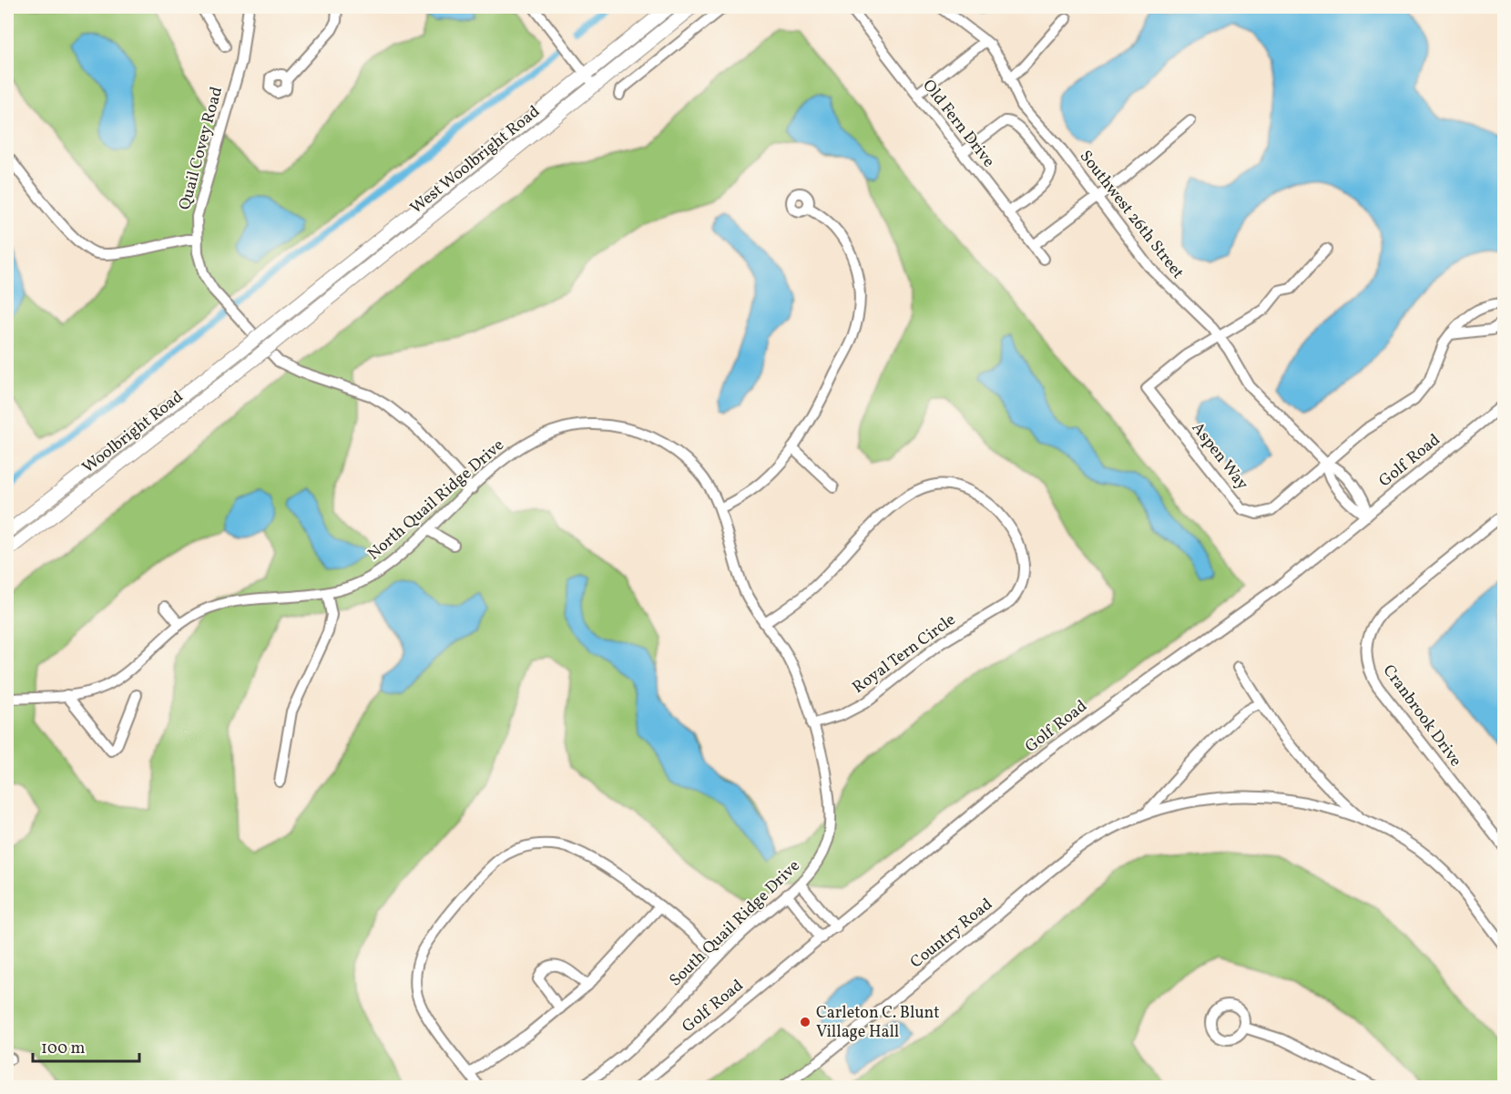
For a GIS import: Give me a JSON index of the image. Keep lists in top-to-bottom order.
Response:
{
  "streets": {
    "main road": ["West Woolbright Road", "Woolbright Road"],
    "street": [
      "Old Fern Drive",
      "Quail Covey Road",
      "Southwest 26th Street",
      "Aspen Way",
      "Golf Road",
      "North Quail Ridge Drive",
      "Royal Tern Circle",
      "Cranbrook Drive",
      "South Quail Ridge Drive",
      "Country Road"
    ]
  },
  "crossings": [
    ["Quail Covey Road", "North Quail Ridge Drive"],
    ["West Woolbright Road", "Woolbright Road"],
    ["Southwest 26th Street", "Aspen Way"],
    ["Southwest 26th Street", "Golf Road"],
    ["North Quail Ridge Drive", "Royal Tern Circle"],
    ["North Quail Ridge Drive", "South Quail Ridge Drive"],
    ["Royal Tern Circle", "South Quail Ridge Drive"]
  ],
  "places": ["Carleton C. Blunt Village Hall"],
  "scale_bar": "100 m"
}
